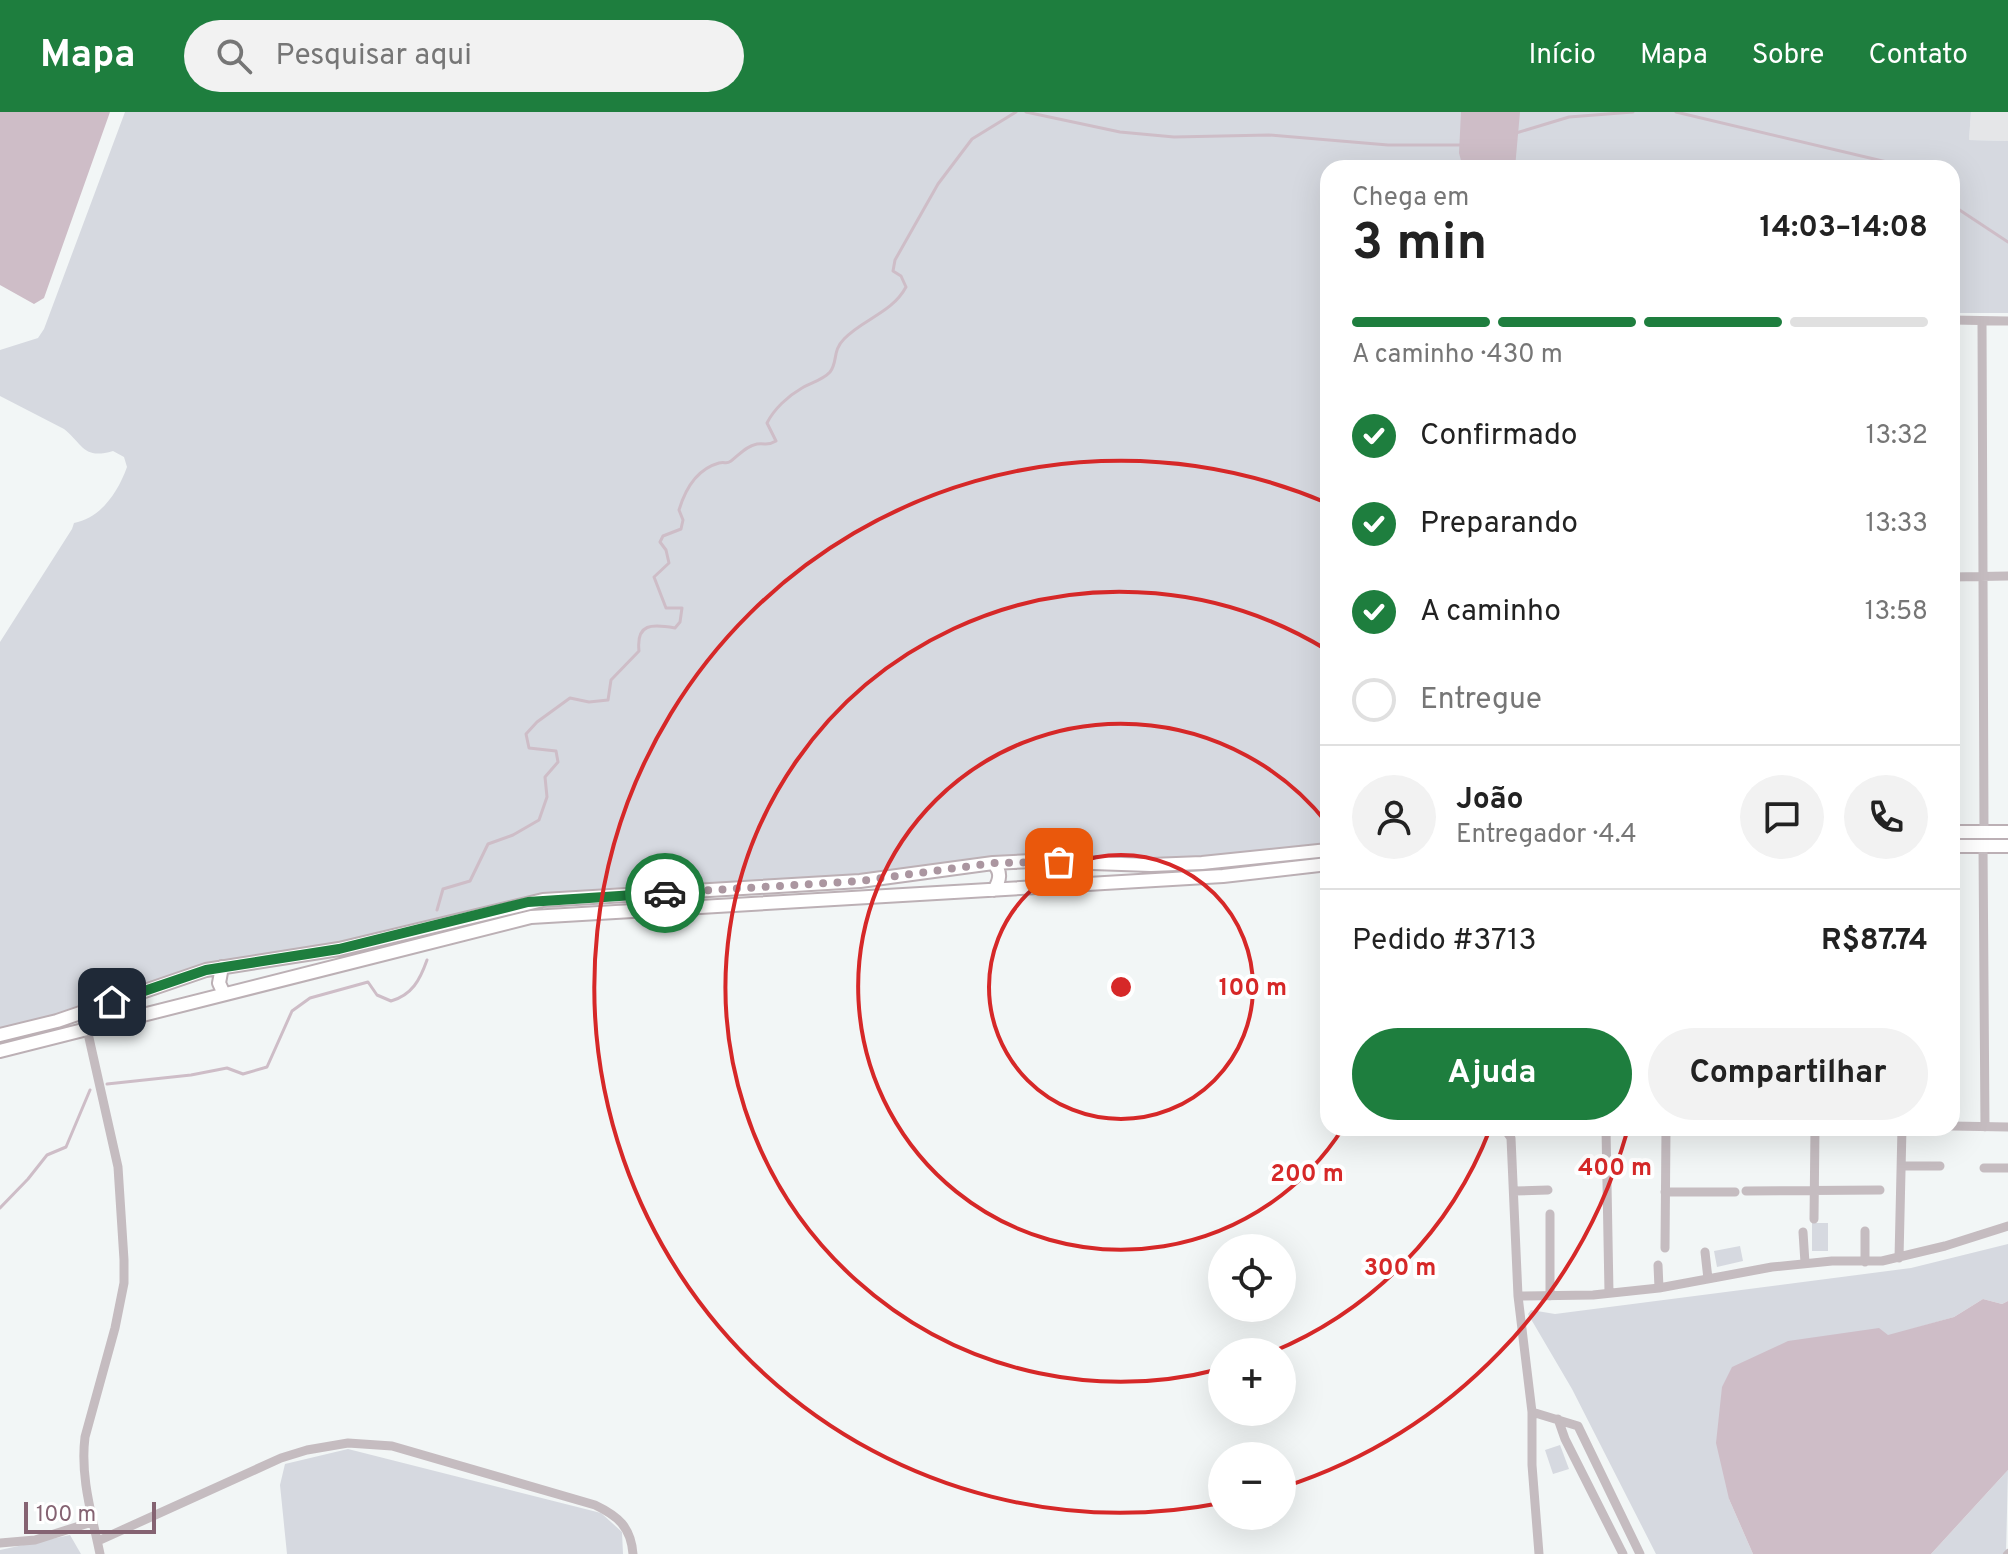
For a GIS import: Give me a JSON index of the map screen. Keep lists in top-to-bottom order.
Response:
{
  "scale_bar": "100 m",
  "page": {
    "header": "Mapa",
    "search": "Pesquisar aqui",
    "nav": [
      "Início",
      "Mapa",
      "Sobre",
      "Contato"
    ],
    "heading": ["3 min", "Chega em", "14:03–14:08"],
    "panel": [
      "João",
      "Entregador · 4.4",
      "Pedido #3713",
      "R$87.74"
    ],
    "bar": "A caminho · 430 m",
    "list": [
      ["Confirmado", "13:32"],
      ["Preparando", "13:33"],
      ["A caminho", "13:58"],
      "Entregue"
    ],
    "buttons": ["Ajuda", "Compartilhar"],
    "map_buttons": ["+", "−"],
    "scale": "100 m"
  },
  "rings": [
    "100 m",
    "400 m",
    "200 m",
    "300 m"
  ]
}
